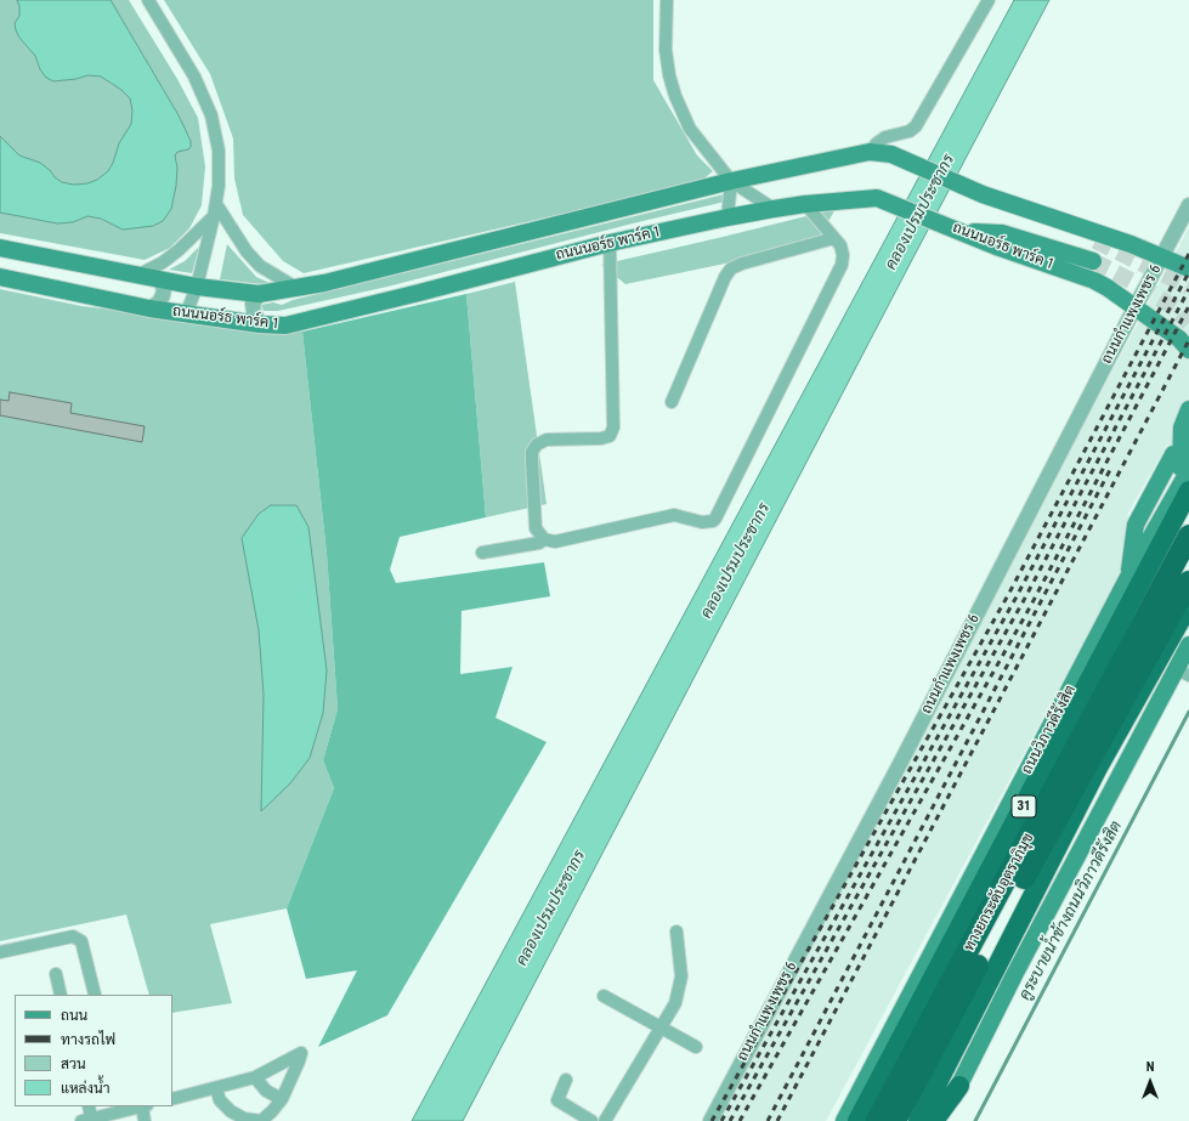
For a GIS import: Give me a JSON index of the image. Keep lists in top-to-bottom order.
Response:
{
  "streets": {
    "highway": ["ถนนวิภาวดีรังสิต", "31", "ทางยกระดับอุตราภิมุข"],
    "main road": ["ถนนนอร์ธ พาร์ค 1"],
    "street": ["ถนนกำแพงเพชร 6"]
  },
  "crossings": [
    ["ถนนนอร์ธ พาร์ค 1", "ถนนกำแพงเพชร 6"]
  ],
  "water": ["คลองเปรมประชากร", "คูระบายน้ำข้างถนนวิภาวดีรังสิต"],
  "legend": [
    "ถนน",
    "ทางรถไฟ",
    "สวน",
    "แหล่งน้ำ"
  ],
  "north": "top"
}
